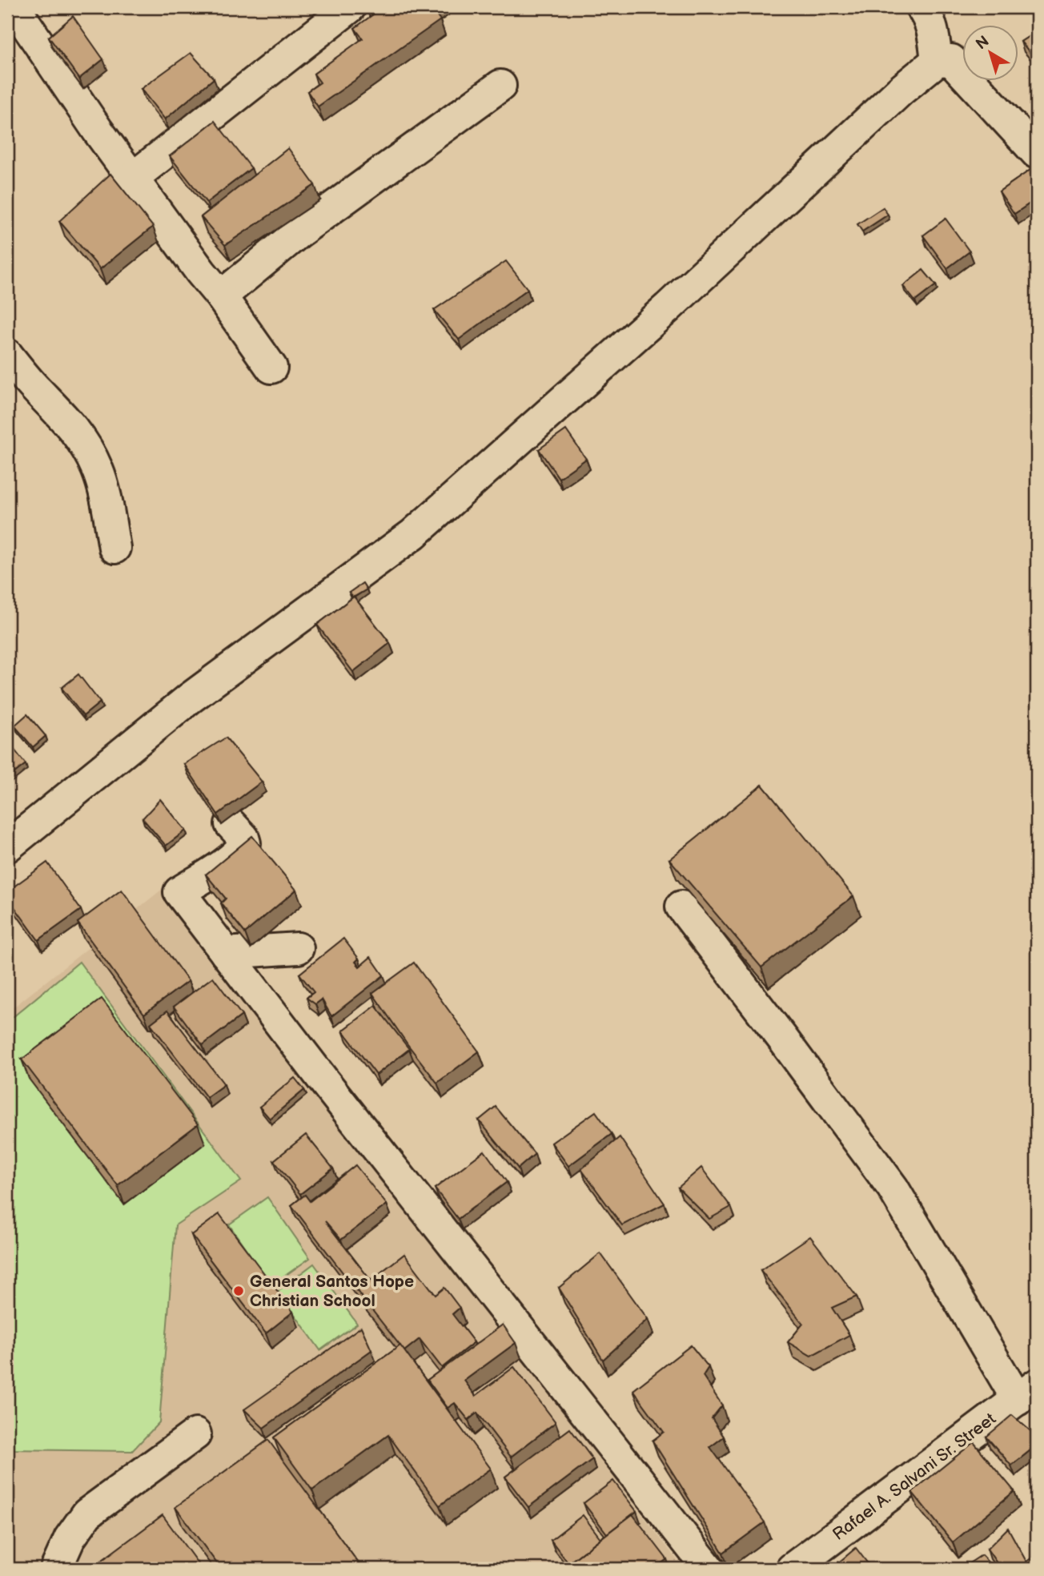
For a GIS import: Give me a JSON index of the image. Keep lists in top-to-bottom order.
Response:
{
  "streets": {
    "street": ["Rafael A. Salvani Sr. Street"]
  },
  "places": ["General Santos Hope Christian School"],
  "north": "top left"
}
